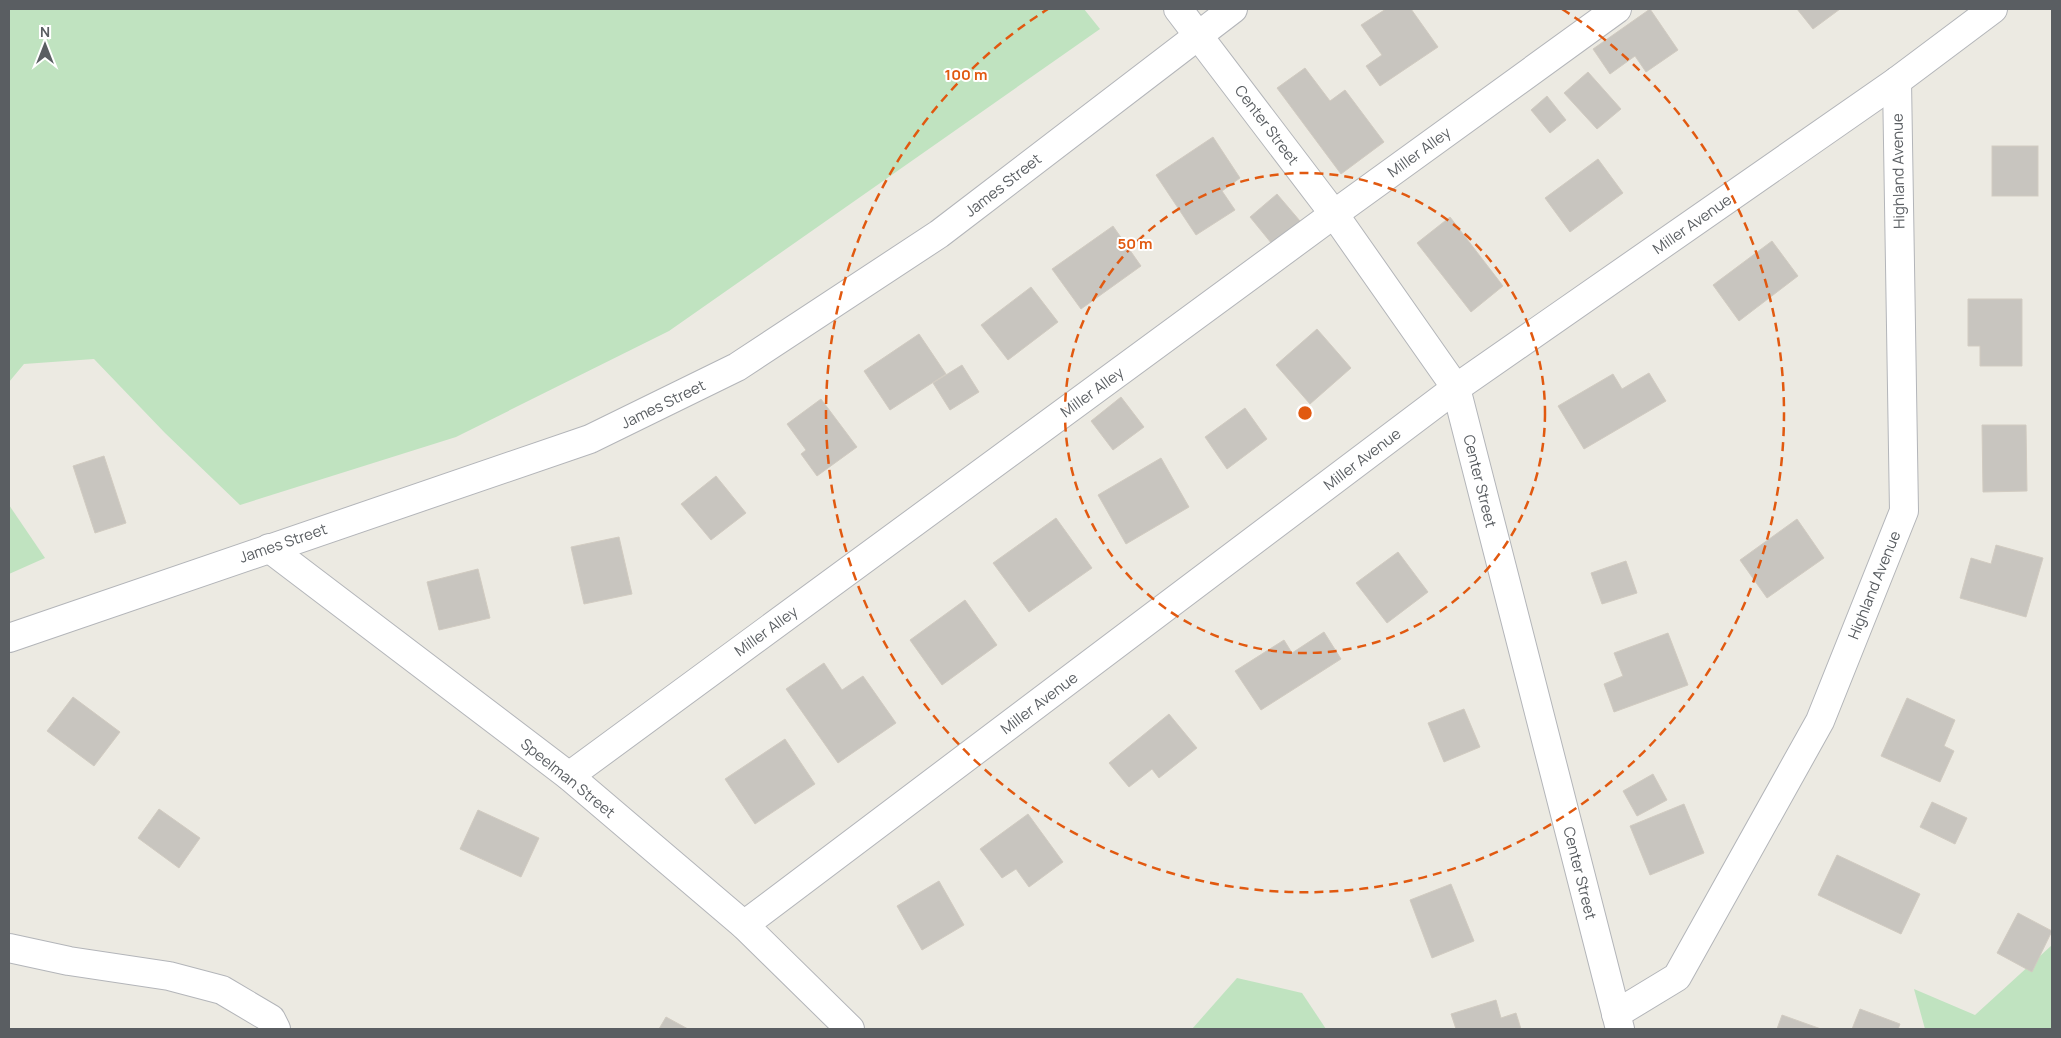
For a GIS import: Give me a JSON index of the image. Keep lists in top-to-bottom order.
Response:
{
  "streets": {
    "street": [
      "Center Street",
      "Miller Alley",
      "Highland Avenue",
      "James Street",
      "Miller Avenue",
      "Speelman Street"
    ]
  },
  "crossings": [
    ["Center Street", "Miller Alley"],
    ["Center Street", "Highland Avenue"],
    ["Center Street", "James Street"],
    ["Center Street", "Miller Avenue"],
    ["Miller Alley", "Speelman Street"],
    ["Highland Avenue", "Miller Avenue"],
    ["James Street", "Speelman Street"],
    ["Miller Avenue", "Speelman Street"]
  ],
  "north": "top",
  "rings": ["100 m", "50 m"]
}
